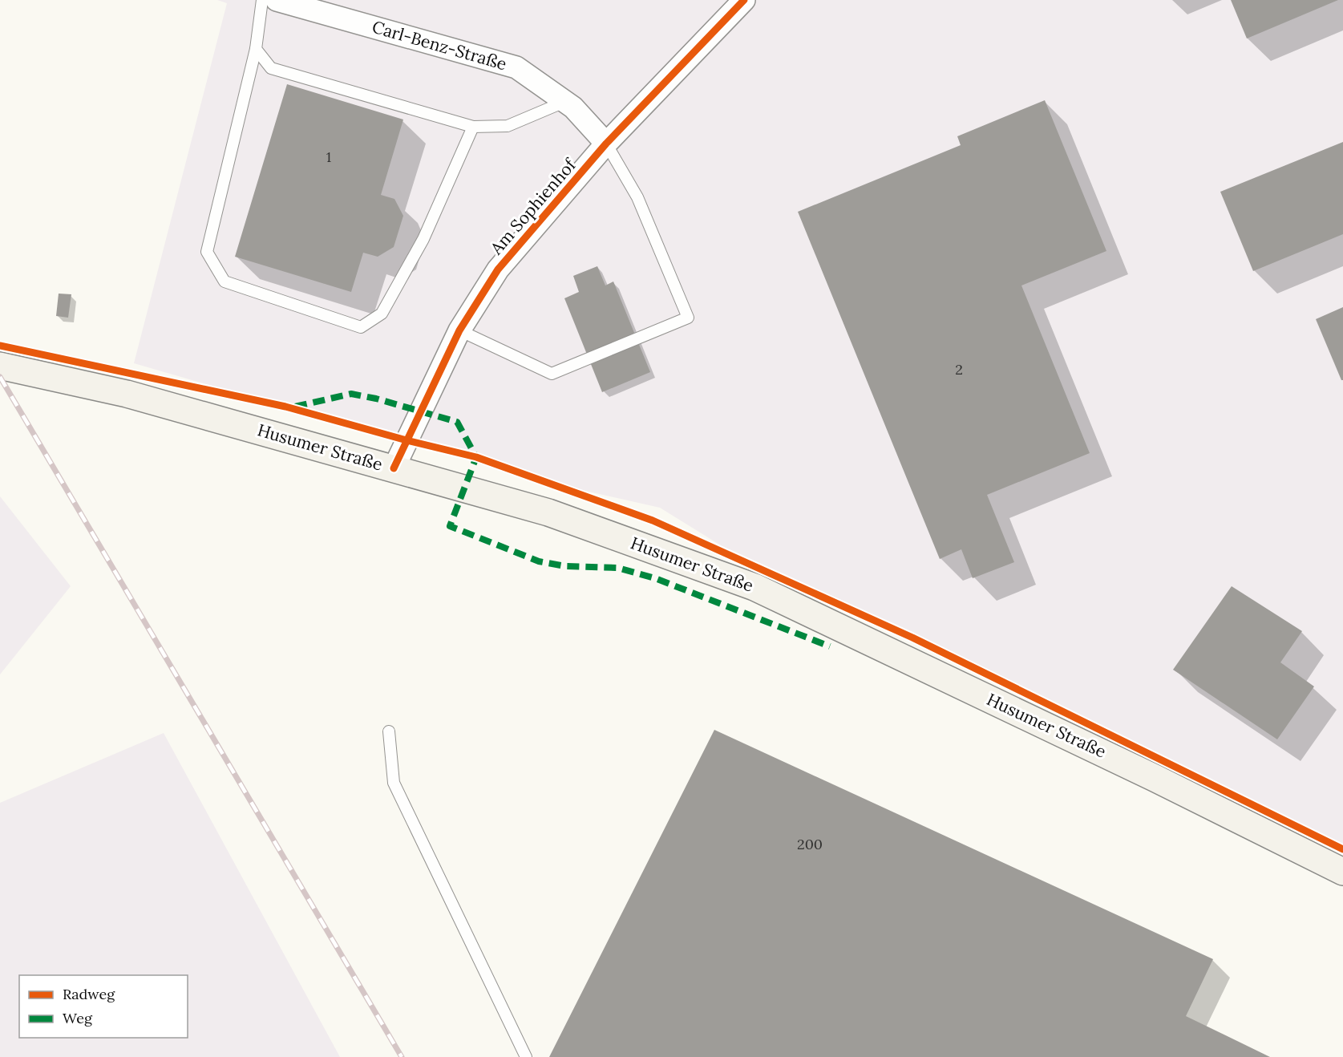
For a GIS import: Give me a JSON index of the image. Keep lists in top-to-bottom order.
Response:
{
  "streets": {
    "main road": ["Husumer Straße"],
    "street": ["Carl-Benz-Straße", "Am Sophienhof"]
  },
  "crossings": [
    ["Carl-Benz-Straße", "Am Sophienhof"],
    ["Am Sophienhof", "Husumer Straße"]
  ],
  "house_numbers": ["1", "2", "200"],
  "legend": ["Radweg", "Weg"]
}
